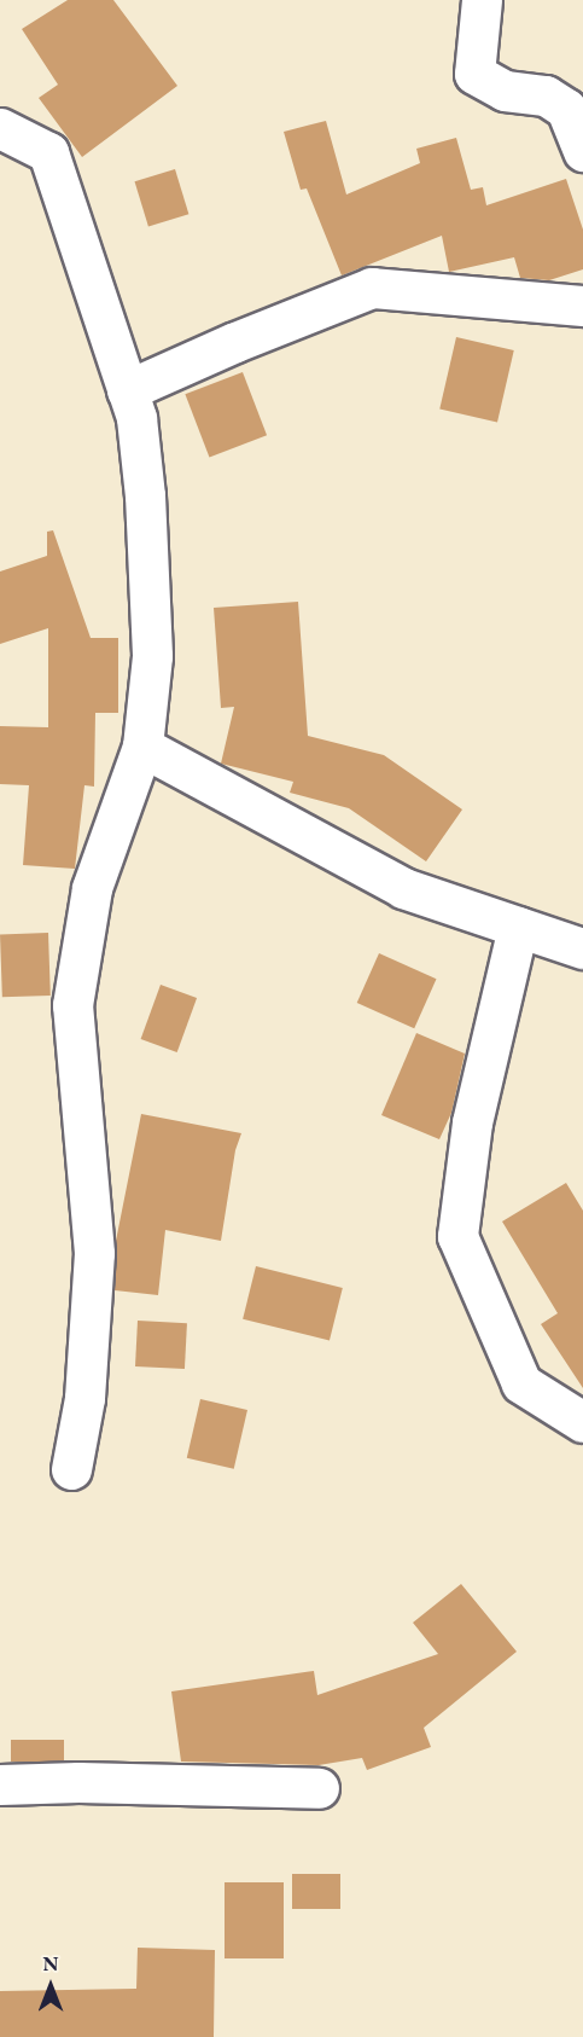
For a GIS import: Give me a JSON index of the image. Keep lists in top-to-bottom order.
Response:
{
  "north": "top"
}
